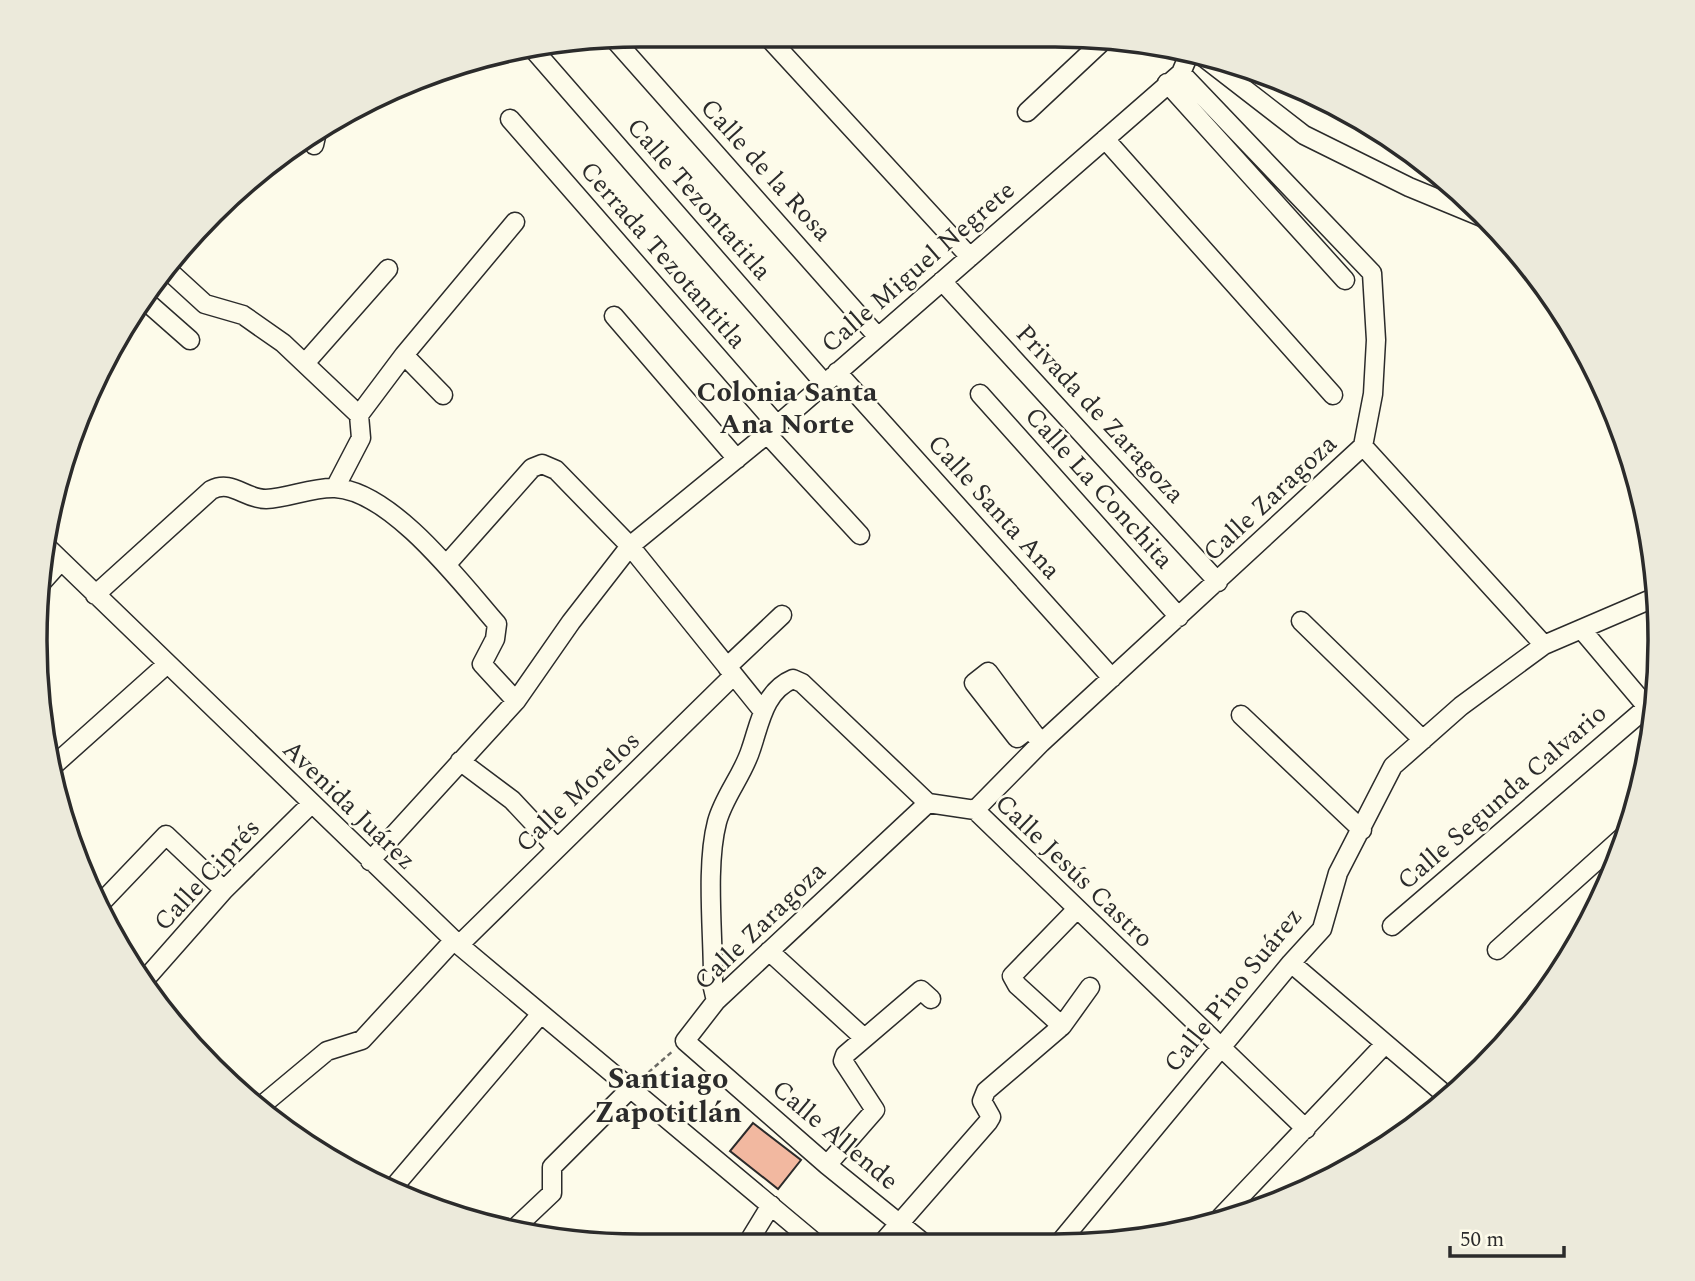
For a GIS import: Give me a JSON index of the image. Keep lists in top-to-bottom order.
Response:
{
  "streets": {
    "street": [
      "Calle de la Rosa",
      "Calle Tezontatitla",
      "Cerrada Tezotantitla",
      "Calle Miguel Negrete",
      "Privada de Zaragoza",
      "Calle La Conchita",
      "Calle Zaragoza",
      "Calle Santa Ana",
      "Calle Morelos",
      "Calle Segunda Calvario",
      "Avenida Juárez",
      "Calle Jesús Castro",
      "Calle Ciprés",
      "Calle Pino Suárez",
      "Calle Allende"
    ]
  },
  "crossings": [
    ["Calle de la Rosa", "Calle Miguel Negrete"],
    ["Calle Tezontatitla", "Calle Miguel Negrete"],
    ["Calle Tezontatitla", "Calle Santa Ana"],
    ["Cerrada Tezotantitla", "Calle Miguel Negrete"],
    ["Calle Miguel Negrete", "Privada de Zaragoza"],
    ["Calle Miguel Negrete", "Calle Zaragoza"],
    ["Calle Miguel Negrete", "Calle Santa Ana"],
    ["Calle Miguel Negrete", "Avenida Juárez"],
    ["Privada de Zaragoza", "Calle Zaragoza"],
    ["Calle La Conchita", "Calle Zaragoza"],
    ["Calle Zaragoza", "Calle Santa Ana"],
    ["Calle Zaragoza", "Calle Jesús Castro"],
    ["Calle Zaragoza", "Calle Allende"],
    ["Calle Morelos", "Avenida Juárez"],
    ["Avenida Juárez", "Calle Ciprés"],
    ["Calle Jesús Castro", "Calle Pino Suárez"]
  ],
  "districts": ["Colonia Santa Ana Norte", "Santiago Zapotitlán"],
  "scale_bar": "50 m"
}
